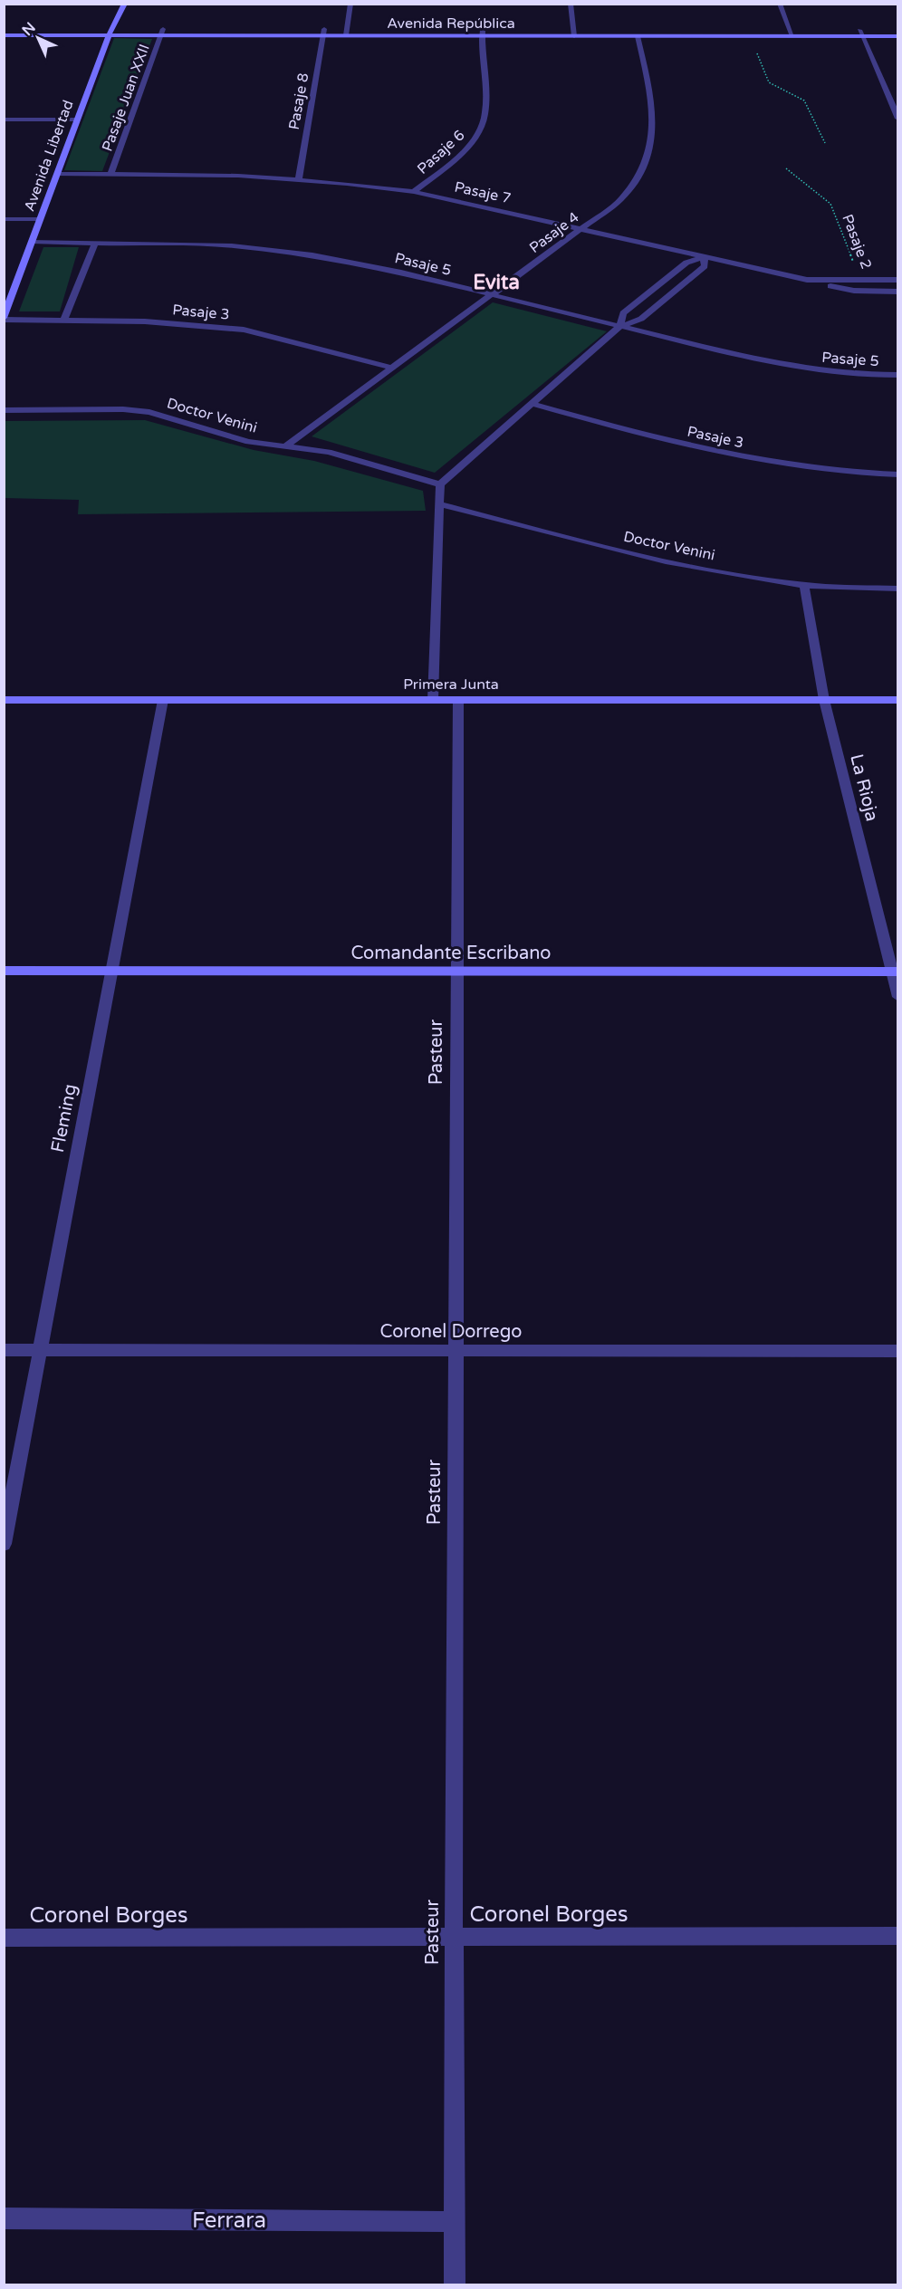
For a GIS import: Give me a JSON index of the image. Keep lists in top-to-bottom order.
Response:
{
  "streets": {
    "main road": [
      "Avenida República",
      "Avenida Libertad",
      "Primera Junta",
      "Comandante Escribano"
    ],
    "street": [
      "Pasaje Juan XXII",
      "Pasaje 8",
      "Pasaje 6",
      "Pasaje 7",
      "Pasaje 4",
      "Pasaje 5",
      "Pasaje 3",
      "Doctor Venini",
      "La Rioja",
      "Pasteur",
      "Fleming",
      "Coronel Dorrego",
      "Coronel Borges",
      "Ferrara"
    ],
    "path": ["Pasaje 2"]
  },
  "crossings": [
    ["Avenida República", "Pasaje Juan XXII"],
    ["Avenida República", "Pasaje 8"],
    ["Avenida República", "Pasaje 6"],
    ["Avenida República", "Avenida Libertad"],
    ["Avenida República", "Pasaje 4"],
    ["Pasaje Juan XXII", "Pasaje 7"],
    ["Pasaje 8", "Pasaje 7"],
    ["Pasaje 6", "Pasaje 7"],
    ["Avenida Libertad", "Pasaje 7"],
    ["Avenida Libertad", "Pasaje 5"],
    ["Avenida Libertad", "Pasaje 3"],
    ["Pasaje 7", "Pasaje 4"],
    ["Pasaje 7", "Pasaje 2"],
    ["Pasaje 4", "Pasaje 5"],
    ["Pasaje 4", "Pasaje 3"],
    ["Pasaje 4", "Doctor Venini"],
    ["Doctor Venini", "La Rioja"],
    ["Primera Junta", "La Rioja"],
    ["Primera Junta", "Pasteur"],
    ["Primera Junta", "Fleming"],
    ["La Rioja", "Comandante Escribano"],
    ["Comandante Escribano", "Pasteur"],
    ["Comandante Escribano", "Fleming"],
    ["Pasteur", "Coronel Dorrego"],
    ["Pasteur", "Coronel Borges"],
    ["Pasteur", "Ferrara"],
    ["Fleming", "Coronel Dorrego"]
  ],
  "districts": ["Evita"],
  "north": "top left"
}
